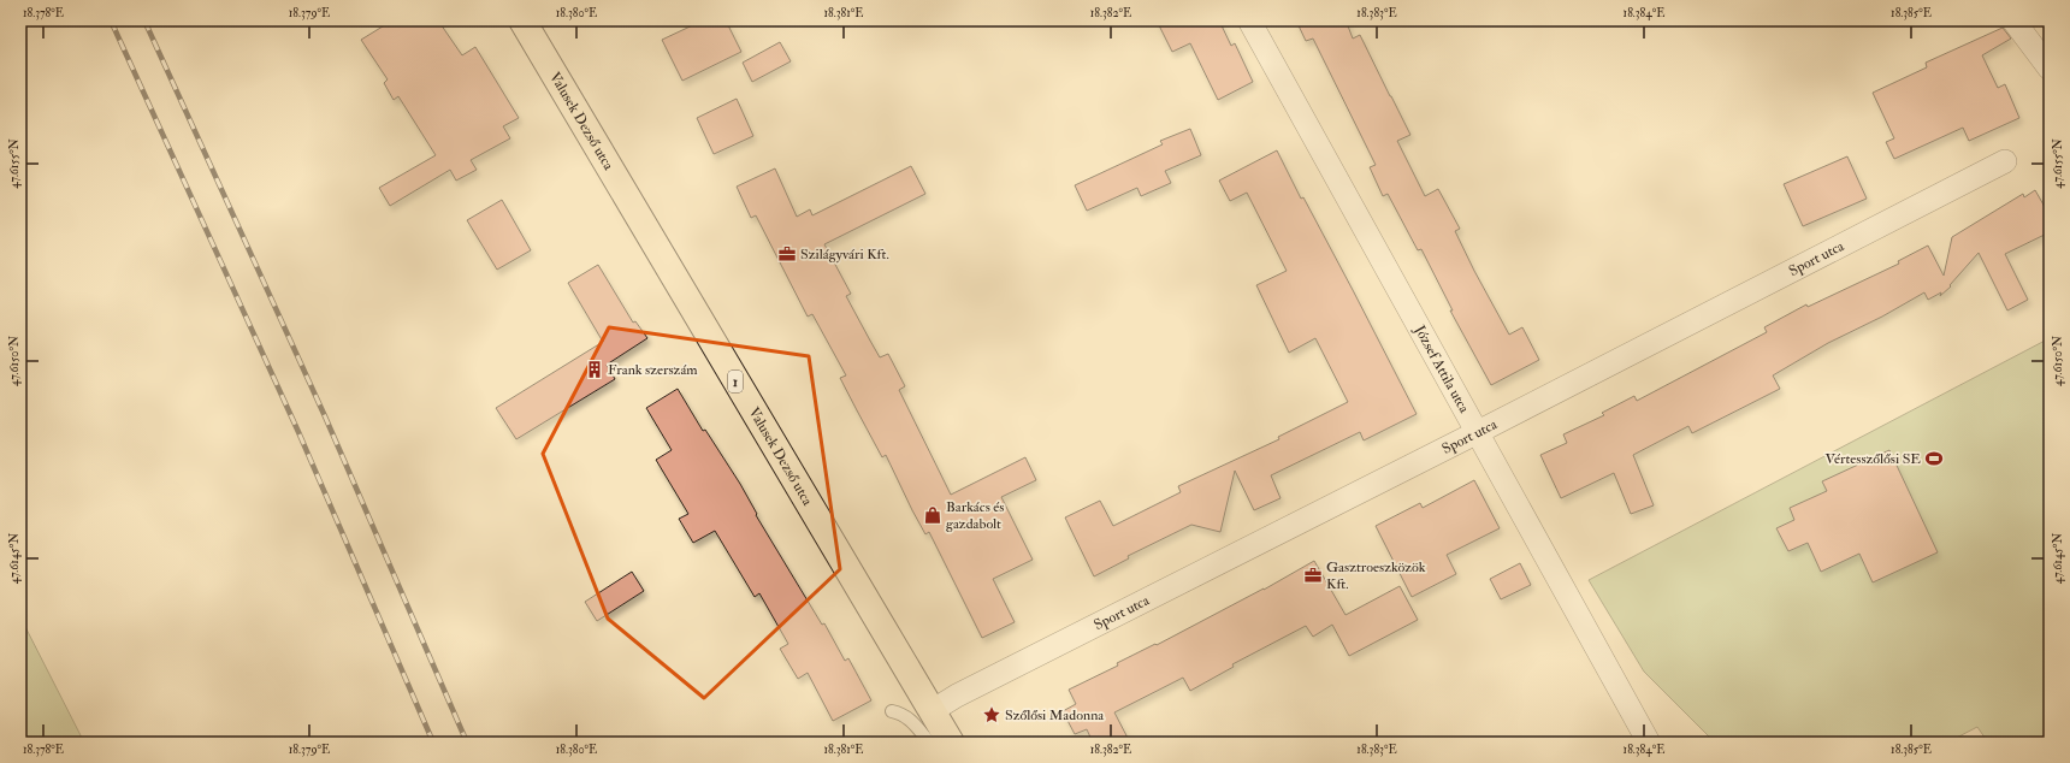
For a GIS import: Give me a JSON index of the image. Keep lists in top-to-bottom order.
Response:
{
  "streets": {
    "main road": ["Valusek Dezső utca", "1"],
    "street": ["Sport utca", "József Attila utca"]
  },
  "crossings": [
    ["Valusek Dezső utca", "Sport utca"],
    ["Sport utca", "József Attila utca"]
  ],
  "places": {
    "office": ["Szilágyvári Kft.", "Gasztroeszközök Kft."],
    "building": ["Frank szerszám"],
    "sports": ["Vértesszőlősi SE"],
    "shop": ["Barkács és gazdabolt"],
    "place": ["Szőlősi Madonna"]
  },
  "coordinates": [
    "18.378°E",
    "18.379°E",
    "18.380°E",
    "18.381°E",
    "18.382°E",
    "18.383°E",
    "18.384°E",
    "18.385°E",
    "47.6155°N",
    "47.6150°N",
    "47.6145°N"
  ]
}
